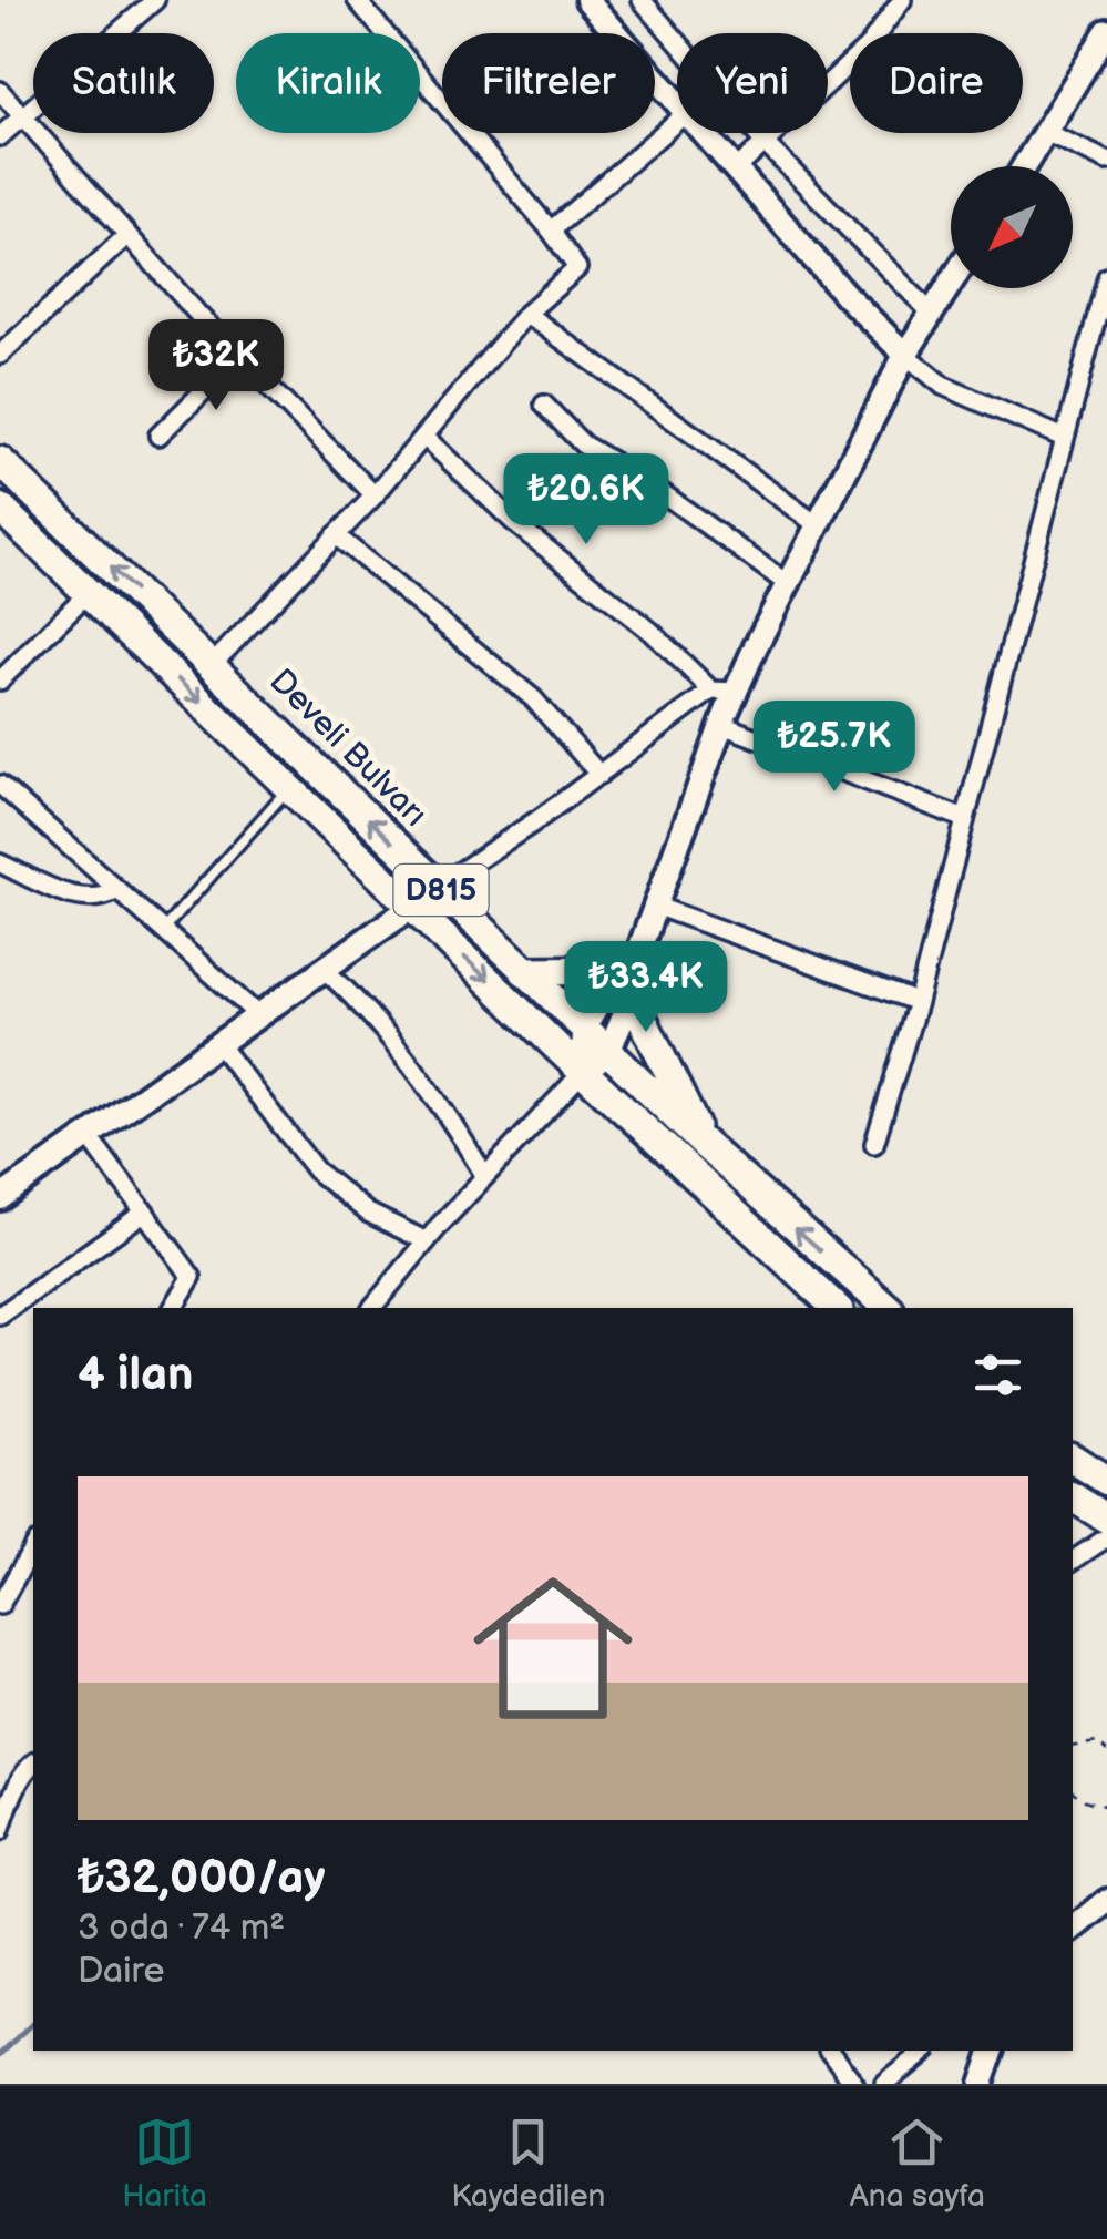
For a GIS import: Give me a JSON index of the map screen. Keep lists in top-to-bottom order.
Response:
{
  "streets": {
    "highway": ["Develi Bulvarı", "D815"]
  },
  "north": "bottom left",
  "page": {
    "chip": [
      "Satılık",
      "Kiralık",
      "Filtreler",
      "Yeni",
      "Daire"
    ],
    "price": [
      "₺32K",
      "₺20.6K",
      "₺25.7K",
      "₺33.4K"
    ],
    "heading": "4 ilan",
    "list": [
      {
        "name": "₺32,000/ay",
        "note": "3 oda · 74 m² · Daire"
      }
    ],
    "tabs": ["Harita", "Kaydedilen", "Ana sayfa"]
  }
}
